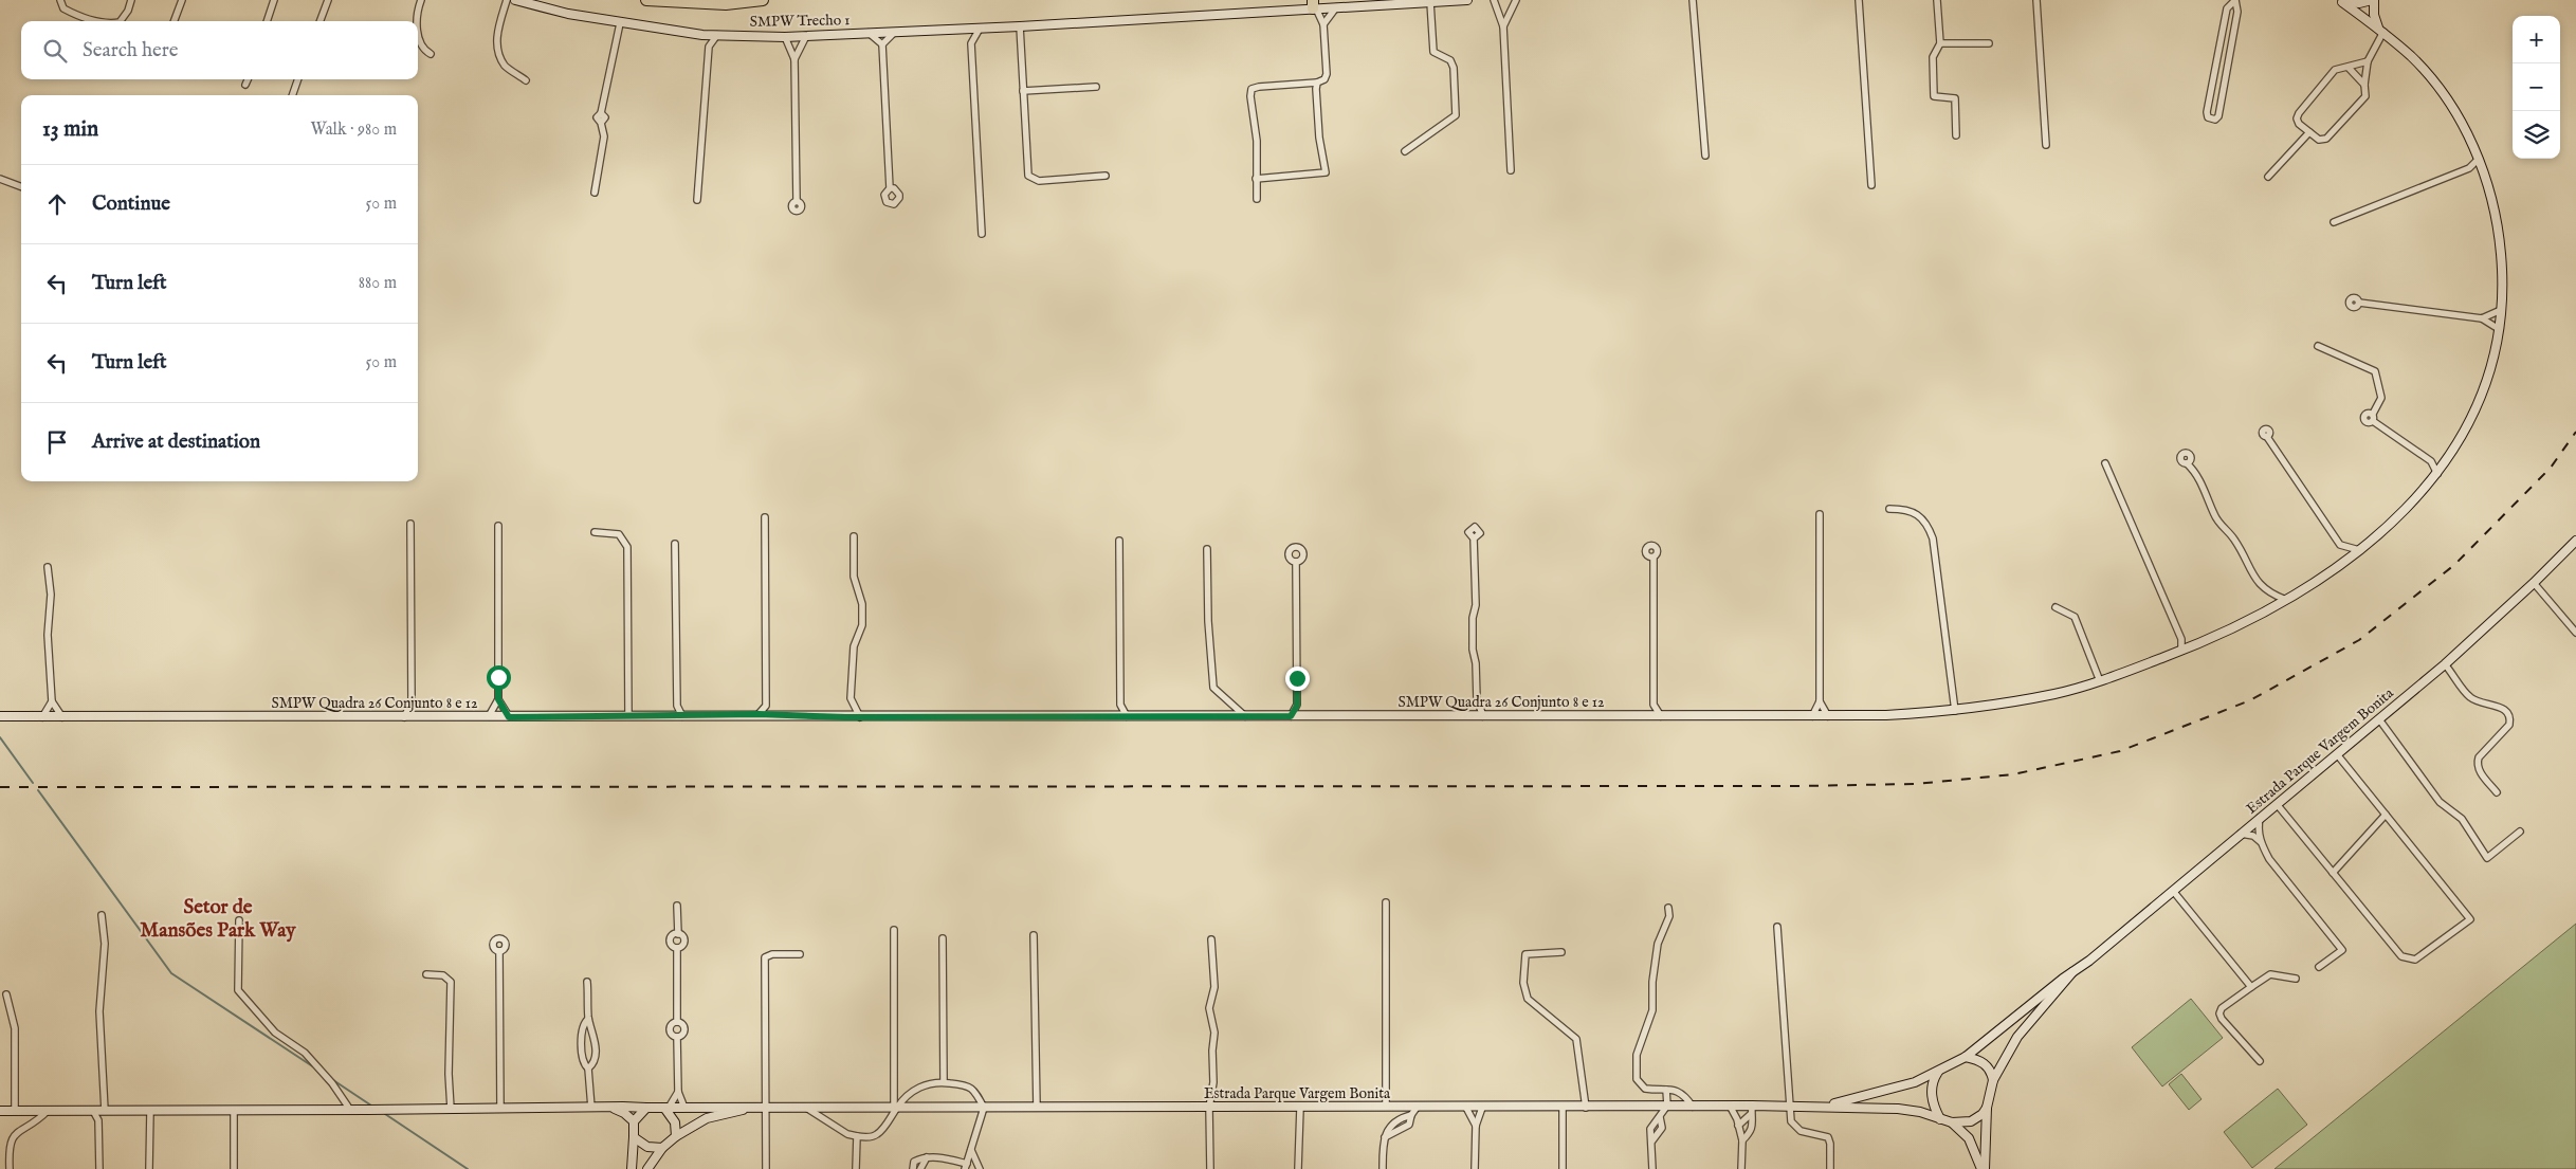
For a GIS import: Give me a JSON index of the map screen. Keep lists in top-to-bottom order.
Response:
{
  "streets": {
    "street": ["SMPW Trecho 1", "SMPW Quadra 26 Conjunto 8 e 12", "Estrada Parque Vargem Bonita"]
  },
  "districts": ["Setor de Mansões Park Way"],
  "page": {
    "map_buttons": ["+", "−"],
    "search": "Search here",
    "heading": ["13 min", "Walk · 980 m"],
    "list": [
      ["Continue", "50 m"],
      ["Turn left", "880 m"],
      ["Turn left", "50 m"],
      "Arrive at destination"
    ]
  }
}
